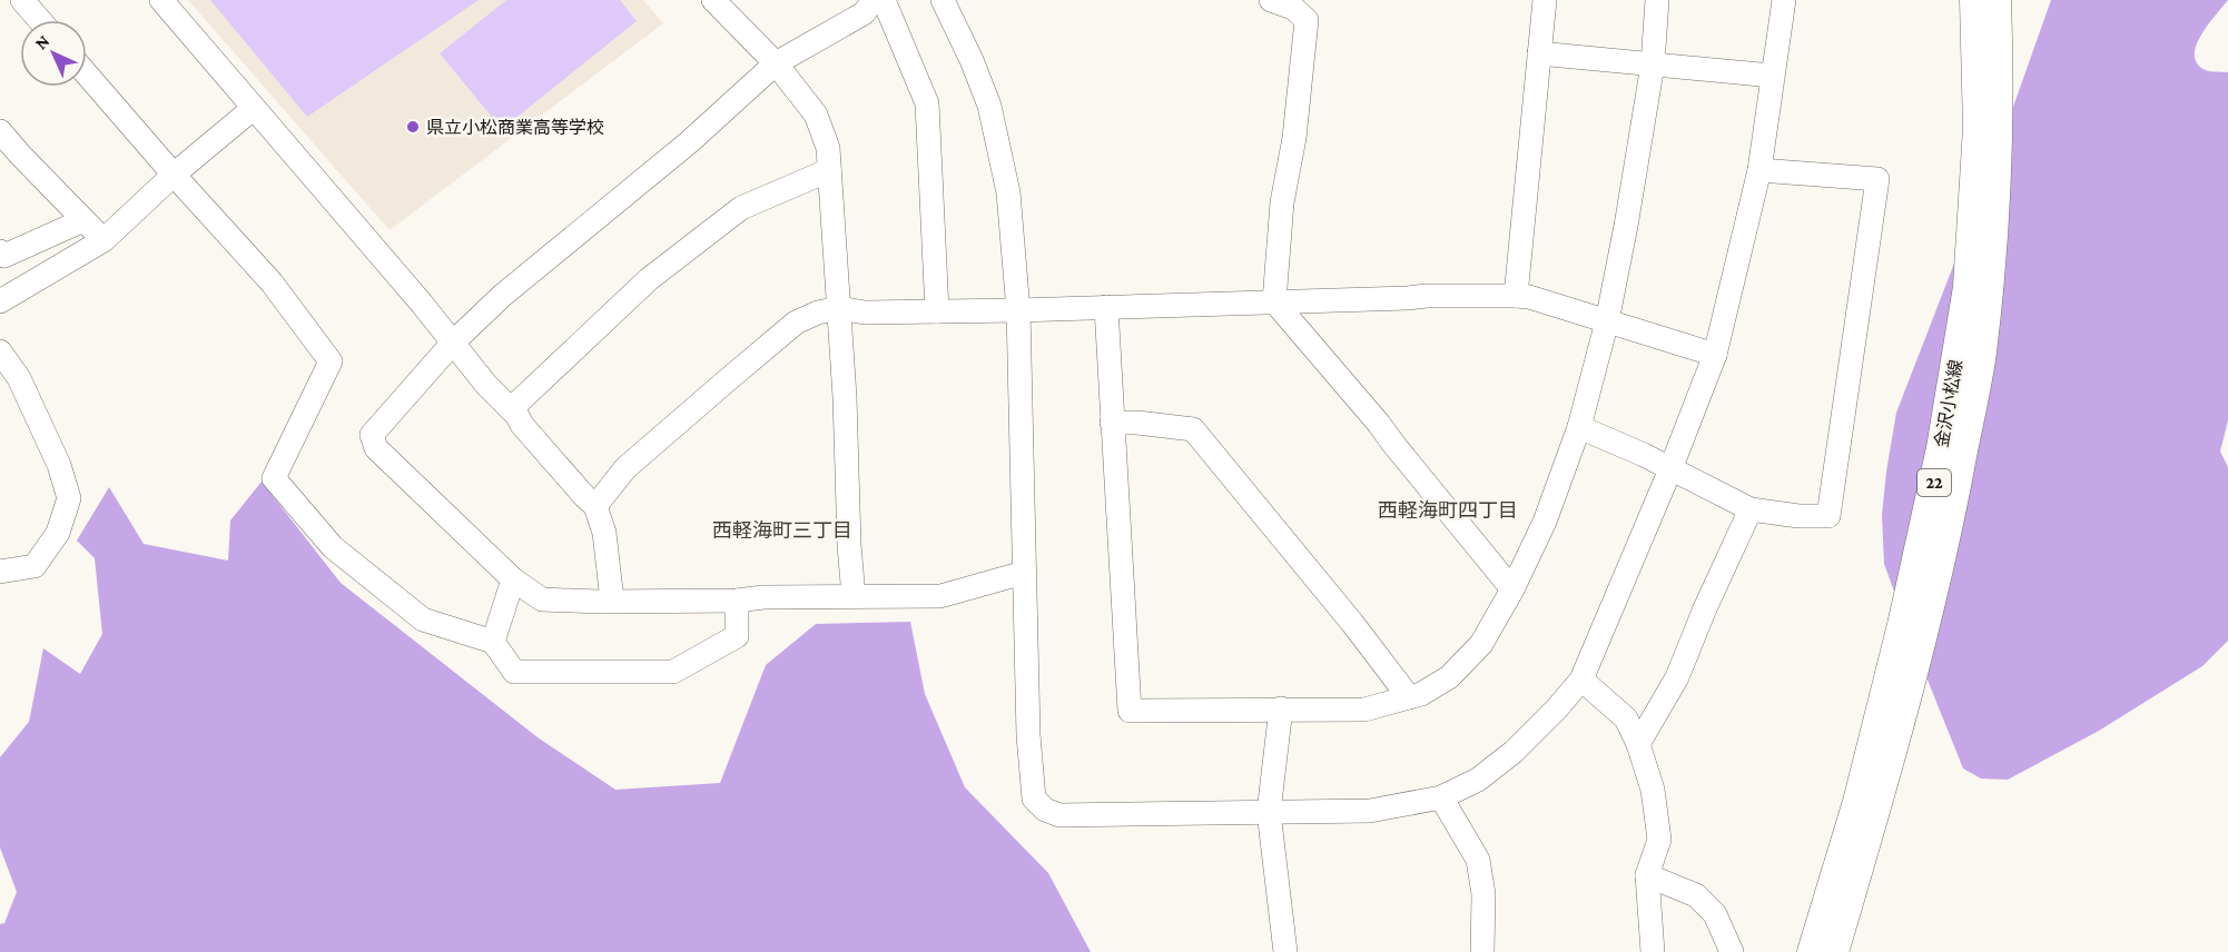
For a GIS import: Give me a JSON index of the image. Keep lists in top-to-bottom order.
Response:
{
  "streets": {
    "main road": ["金沢小松線", "22"]
  },
  "districts": ["西軽海町四丁目", "西軽海町三丁目"],
  "places": ["県立小松商業高等学校"],
  "north": "top left"
}
